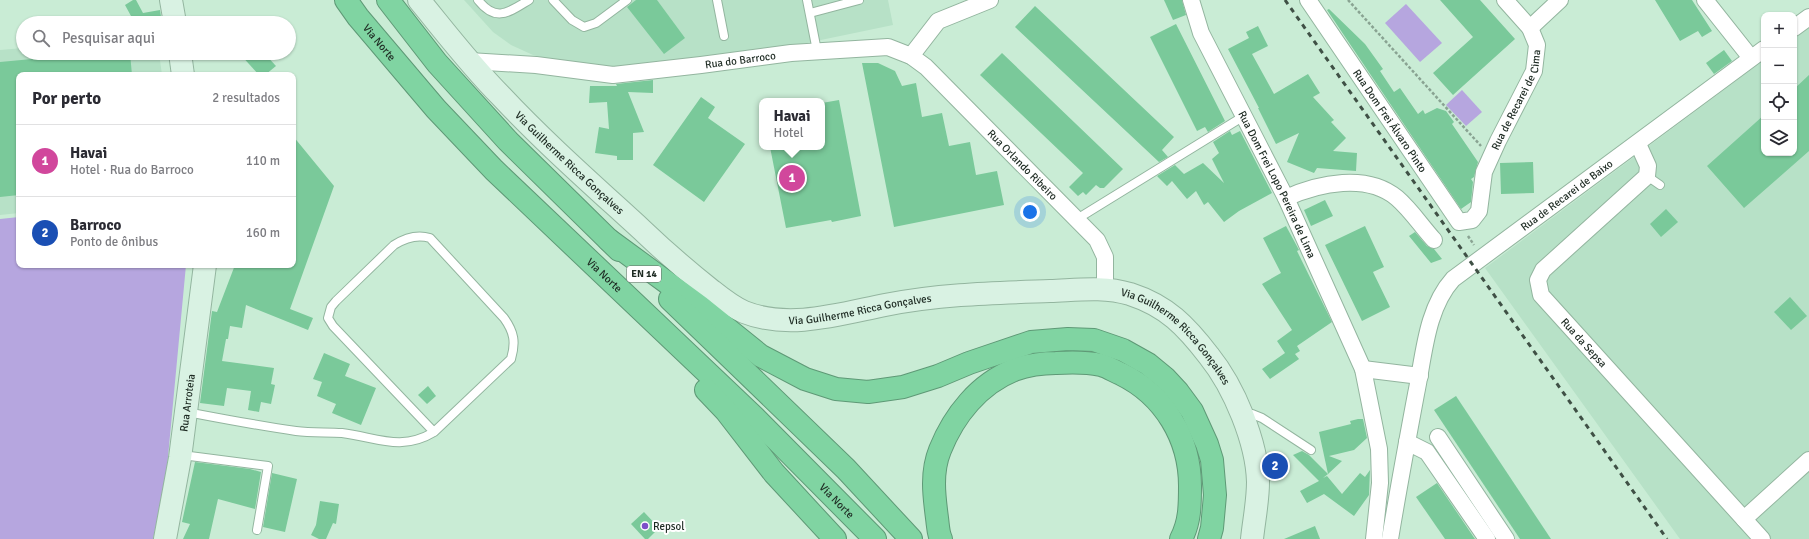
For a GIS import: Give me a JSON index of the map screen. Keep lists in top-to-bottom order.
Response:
{
  "streets": {
    "highway": ["Via Norte", "EN 14"],
    "street": [
      "Rua do Barroco",
      "Rua de Recarei de Cima",
      "Rua Dom Frei Álvaro Pinto",
      "Via Guilherme Ricca Gonçalves",
      "Rua Orlando Ribeiro",
      "Rua Dom Frei Lopo Pereira de Lima",
      "Rua de Recarei de Baixo",
      "Rua da Sepsa",
      "Rua Arroteia"
    ]
  },
  "crossings": [
    ["Rua do Barroco", "Via Guilherme Ricca Gonçalves"],
    ["Rua do Barroco", "Rua Orlando Ribeiro"],
    ["Rua de Recarei de Cima", "Rua Dom Frei Álvaro Pinto"],
    ["Via Guilherme Ricca Gonçalves", "Rua Orlando Ribeiro"]
  ],
  "places": ["Repsol"],
  "page": {
    "map_buttons": ["+", "−"],
    "search": "Pesquisar aqui",
    "heading": ["Por perto", "2 resultados"],
    "popup": ["Havai", "Hotel"],
    "list": [
      {
        "mark": "1",
        "name": "Havai",
        "note": "Hotel · Rua do Barroco",
        "value": "110 m"
      },
      {
        "mark": "2",
        "name": "Barroco",
        "note": "Ponto de ônibus",
        "value": "160 m"
      }
    ],
    "pins": ["1", "2"]
  }
}
